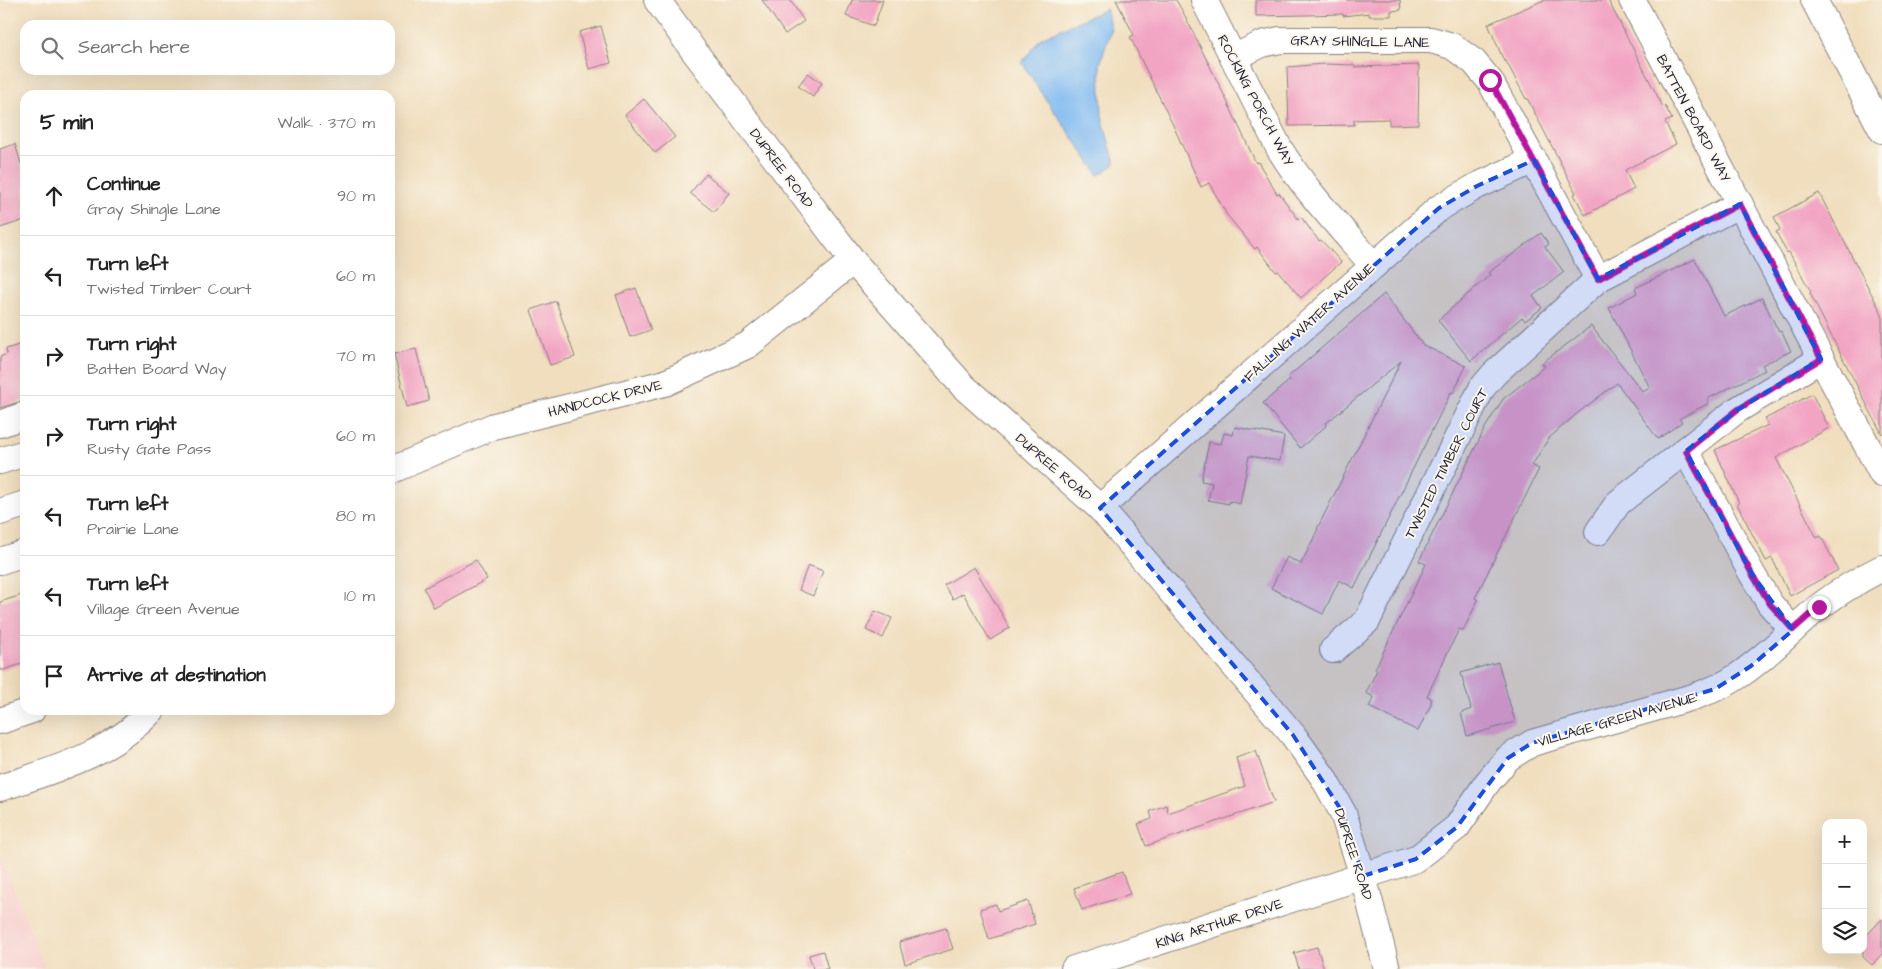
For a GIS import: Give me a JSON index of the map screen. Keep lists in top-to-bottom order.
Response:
{
  "streets": {
    "street": [
      "GRAY SHINGLE LANE",
      "ROCKING PORCH WAY",
      "BATTEN BOARD WAY",
      "DUPREE ROAD",
      "FALLING WATER AVENUE",
      "HANDCOCK DRIVE",
      "TWISTED TIMBER COURT",
      "VILLAGE GREEN AVENUE",
      "KING ARTHUR DRIVE"
    ]
  },
  "crossings": [
    ["GRAY SHINGLE LANE", "ROCKING PORCH WAY"],
    ["GRAY SHINGLE LANE", "FALLING WATER AVENUE"],
    ["GRAY SHINGLE LANE", "TWISTED TIMBER COURT"],
    ["ROCKING PORCH WAY", "FALLING WATER AVENUE"],
    ["BATTEN BOARD WAY", "TWISTED TIMBER COURT"],
    ["DUPREE ROAD", "FALLING WATER AVENUE"],
    ["DUPREE ROAD", "HANDCOCK DRIVE"],
    ["DUPREE ROAD", "VILLAGE GREEN AVENUE"],
    ["DUPREE ROAD", "KING ARTHUR DRIVE"],
    ["VILLAGE GREEN AVENUE", "KING ARTHUR DRIVE"]
  ],
  "page": {
    "search": "Search here",
    "heading": ["5 min", "Walk · 370 m"],
    "list": [
      ["Continue", "Gray Shingle Lane", "90 m"],
      ["Turn left", "Twisted Timber Court", "60 m"],
      ["Turn right", "Batten Board Way", "70 m"],
      ["Turn right", "Rusty Gate Pass", "60 m"],
      ["Turn left", "Prairie Lane", "80 m"],
      ["Turn left", "Village Green Avenue", "10 m"],
      "Arrive at destination"
    ],
    "map_buttons": ["+", "−"]
  }
}
